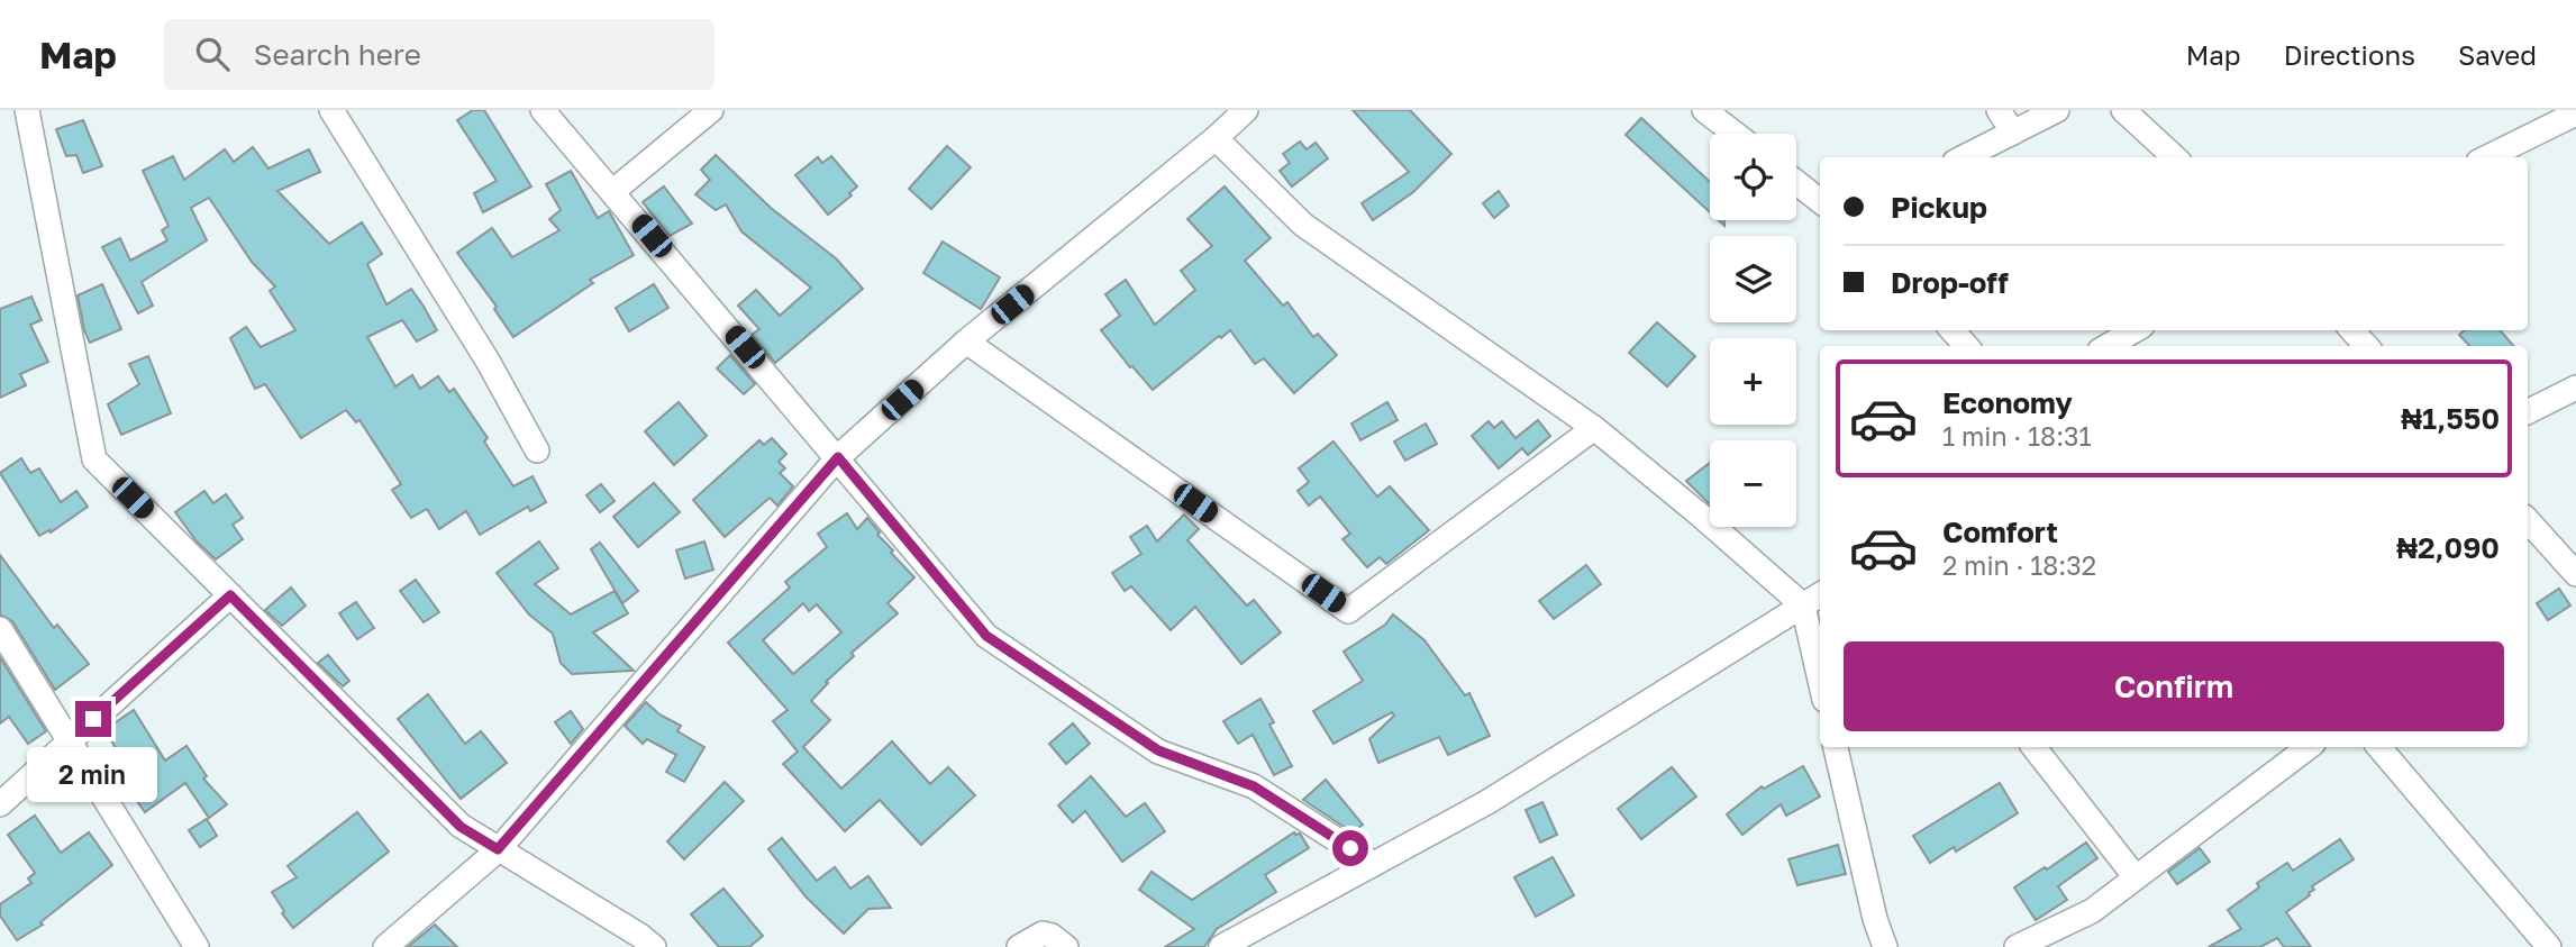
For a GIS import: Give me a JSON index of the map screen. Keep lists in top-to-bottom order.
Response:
{
  "page": {
    "header": "Map",
    "search": "Search here",
    "nav": ["Map", "Directions", "Saved"],
    "map_buttons": ["+", "−"],
    "banner": ["Pickup", "Drop-off"],
    "list": [
      {
        "name": "Economy",
        "note": "1 min · 18:31",
        "value": "₦1,550"
      },
      {
        "name": "Comfort",
        "note": "2 min · 18:32",
        "value": "₦2,090"
      }
    ],
    "buttons": "Confirm",
    "bubble": "2 min"
  }
}
